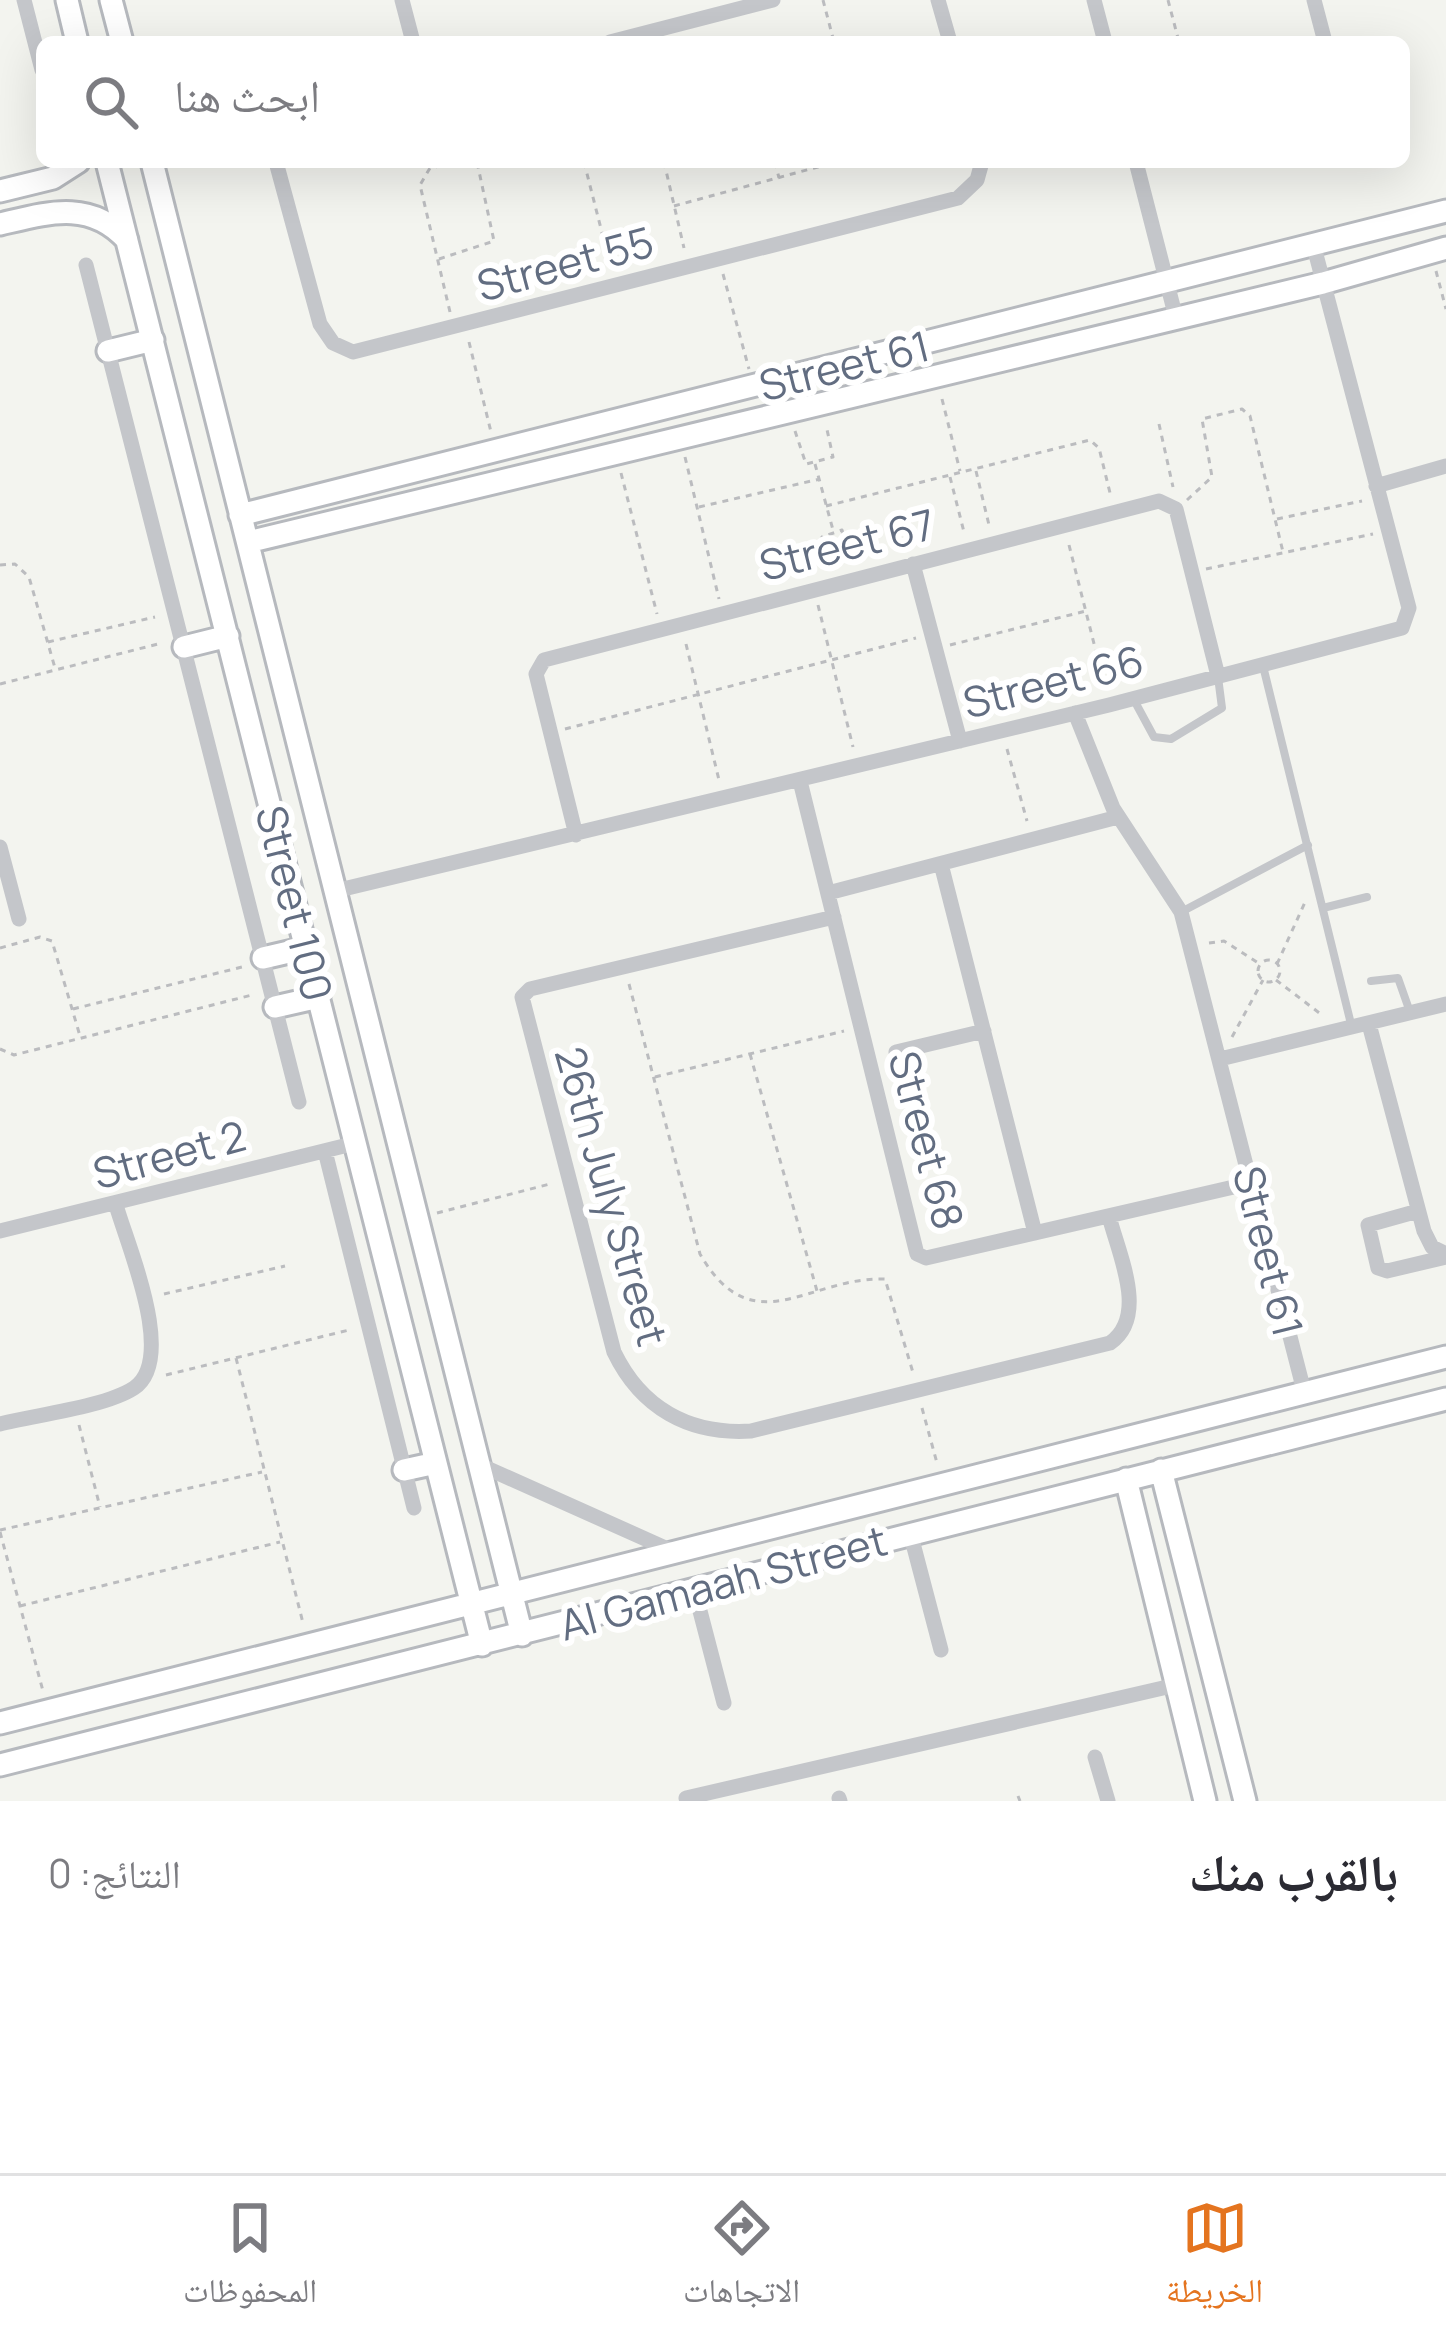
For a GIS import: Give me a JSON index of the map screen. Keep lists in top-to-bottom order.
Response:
{
  "streets": {
    "main road": ["Street 61", "Street 100", "Al Gamaah Street"],
    "street": [
      "Street 55",
      "Street 67",
      "Street 66",
      "Street 68",
      "Street 2",
      "26th July Street"
    ]
  },
  "crossings": [
    ["Street 61", "Street 66"],
    ["Street 61", "Street 100"],
    ["Street 61", "Street 68"],
    ["Street 61", "Al Gamaah Street"],
    ["Street 67", "Street 66"],
    ["Street 66", "Street 100"],
    ["Street 66", "Street 68"],
    ["Street 100", "Street 2"],
    ["Street 100", "Al Gamaah Street"],
    ["Street 68", "26th July Street"]
  ],
  "page": {
    "search": "ابحث هنا",
    "heading": ["بالقرب منك", "النتائج: 0"],
    "nav": ["الخريطة", "الاتجاهات", "المحفوظات"]
  }
}
